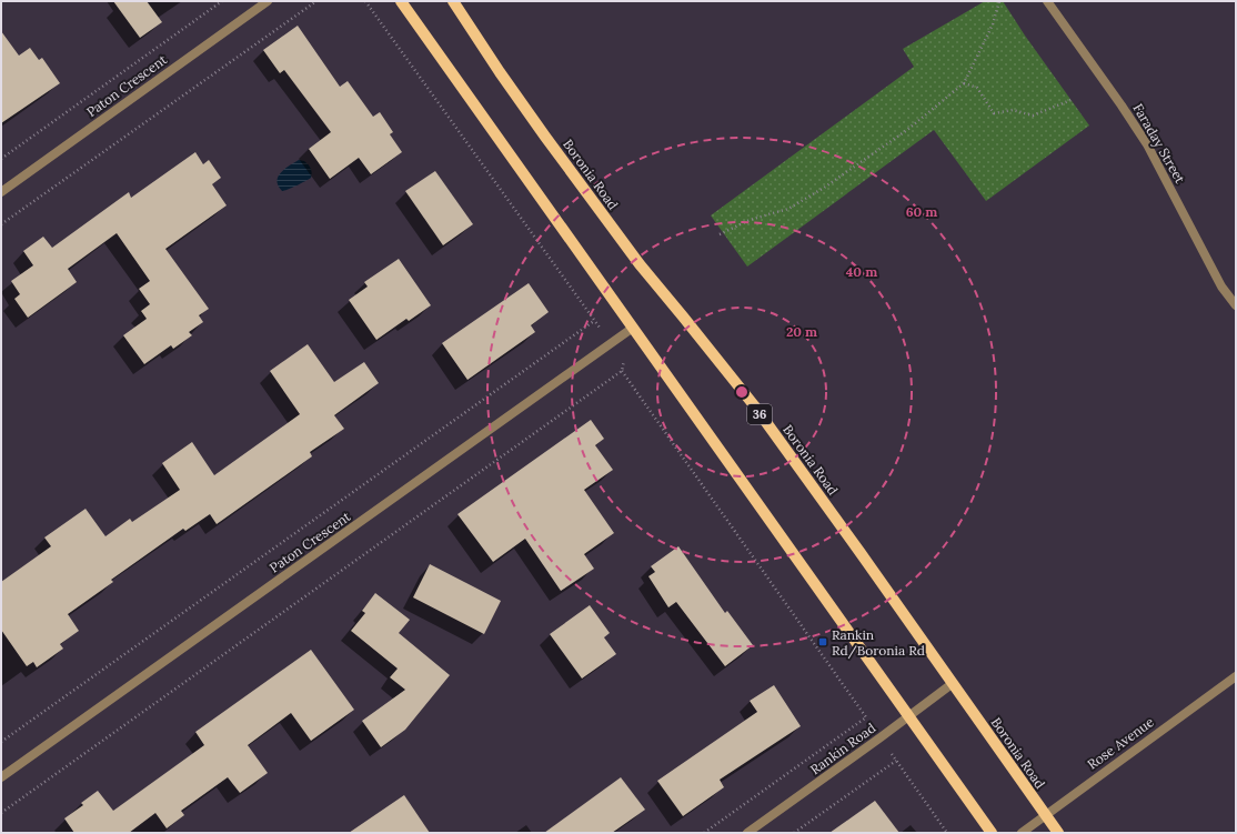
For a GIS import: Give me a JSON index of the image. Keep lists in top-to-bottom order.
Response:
{
  "streets": {
    "main road": ["Boronia Road", "36"],
    "street": [
      "Paton Crescent",
      "Faraday Street",
      "Rose Avenue",
      "Rankin Road"
    ]
  },
  "crossings": [
    ["Boronia Road", "Rose Avenue"],
    ["Boronia Road", "Rankin Road"]
  ],
  "places": {
    "transit": ["Rankin Rd/Boronia Rd"]
  },
  "rings": ["60 m", "40 m", "20 m"]
}
